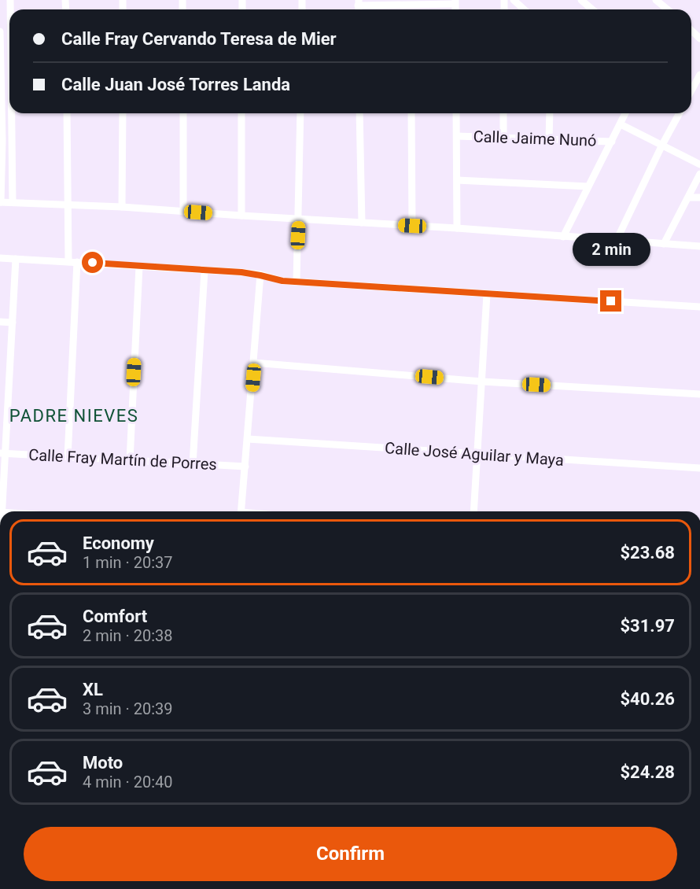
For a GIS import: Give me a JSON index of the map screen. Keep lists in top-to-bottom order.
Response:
{
  "streets": {
    "street": ["Calle Jaime Nunó", "Calle José Aguilar y Maya", "Calle Fray Martín de Porres"]
  },
  "districts": ["PADRE NIEVES"],
  "page": {
    "banner": ["Calle Fray Cervando Teresa de Mier", "Calle Juan José Torres Landa"],
    "bubble": "2 min",
    "list": [
      {
        "name": "Economy",
        "note": "1 min · 20:37",
        "value": "$23.68"
      },
      {
        "name": "Comfort",
        "note": "2 min · 20:38",
        "value": "$31.97"
      },
      {
        "name": "XL",
        "note": "3 min · 20:39",
        "value": "$40.26"
      },
      {
        "name": "Moto",
        "note": "4 min · 20:40",
        "value": "$24.28"
      }
    ],
    "buttons": "Confirm"
  }
}
